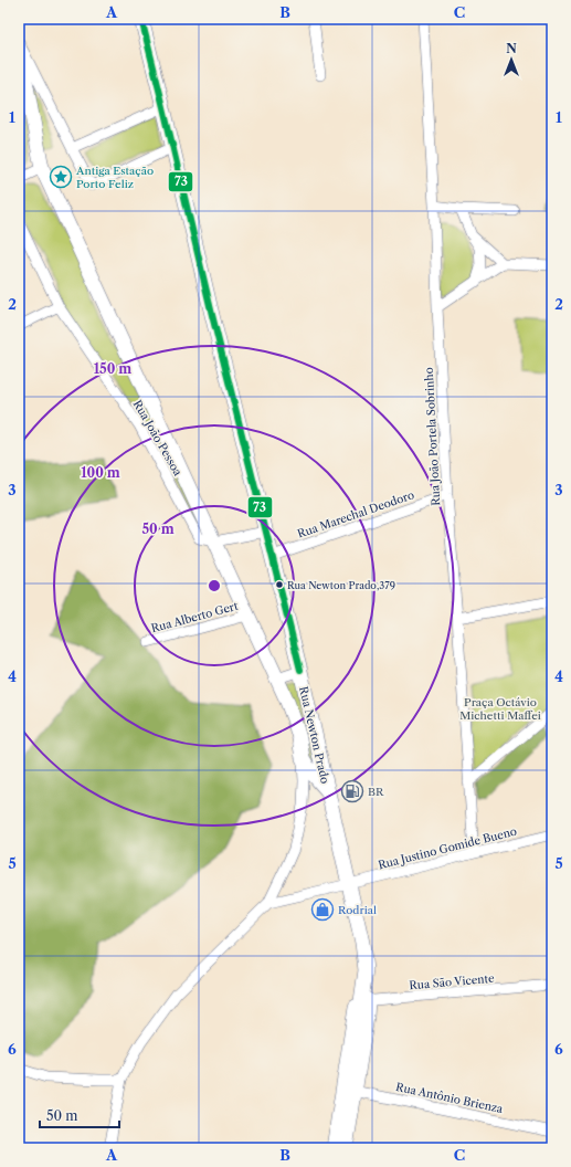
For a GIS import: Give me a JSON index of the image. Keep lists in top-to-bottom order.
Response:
{
  "streets": {
    "street": [
      "Rua João Portela Sobrinho",
      "Rua João Pessoa",
      "Rua Marechal Deodoro",
      "Rua Alberto Gert",
      "Rua Newton Prado",
      "Rua Justino Gomide Bueno",
      "Rua São Vicente",
      "Rua Antônio Brienza"
    ]
  },
  "crossings": [
    ["Rua João Portela Sobrinho", "Rua Marechal Deodoro"],
    ["Rua João Portela Sobrinho", "Rua Justino Gomide Bueno"],
    ["Rua Marechal Deodoro", "Rua Newton Prado"],
    ["Rua Newton Prado", "Rua Justino Gomide Bueno"],
    ["Rua Newton Prado", "Rua São Vicente"],
    ["Rua Newton Prado", "Rua Antônio Brienza"]
  ],
  "parks": ["Praça Octávio Michetti Maffei"],
  "places": {
    "place": ["Antiga Estação Porto Feliz"],
    "other": ["Rua Newton Prado,379"],
    "fuel station": ["BR"],
    "shop": ["Rodrial"]
  },
  "lines": ["transit line 73"],
  "scale_bar": "50 m",
  "north": "top",
  "grid": {
    "columns": ["A", "B", "C"],
    "rows": [
      "1",
      "2",
      "3",
      "4",
      "5",
      "6"
    ]
  },
  "rings": ["150 m", "100 m", "50 m"]
}
